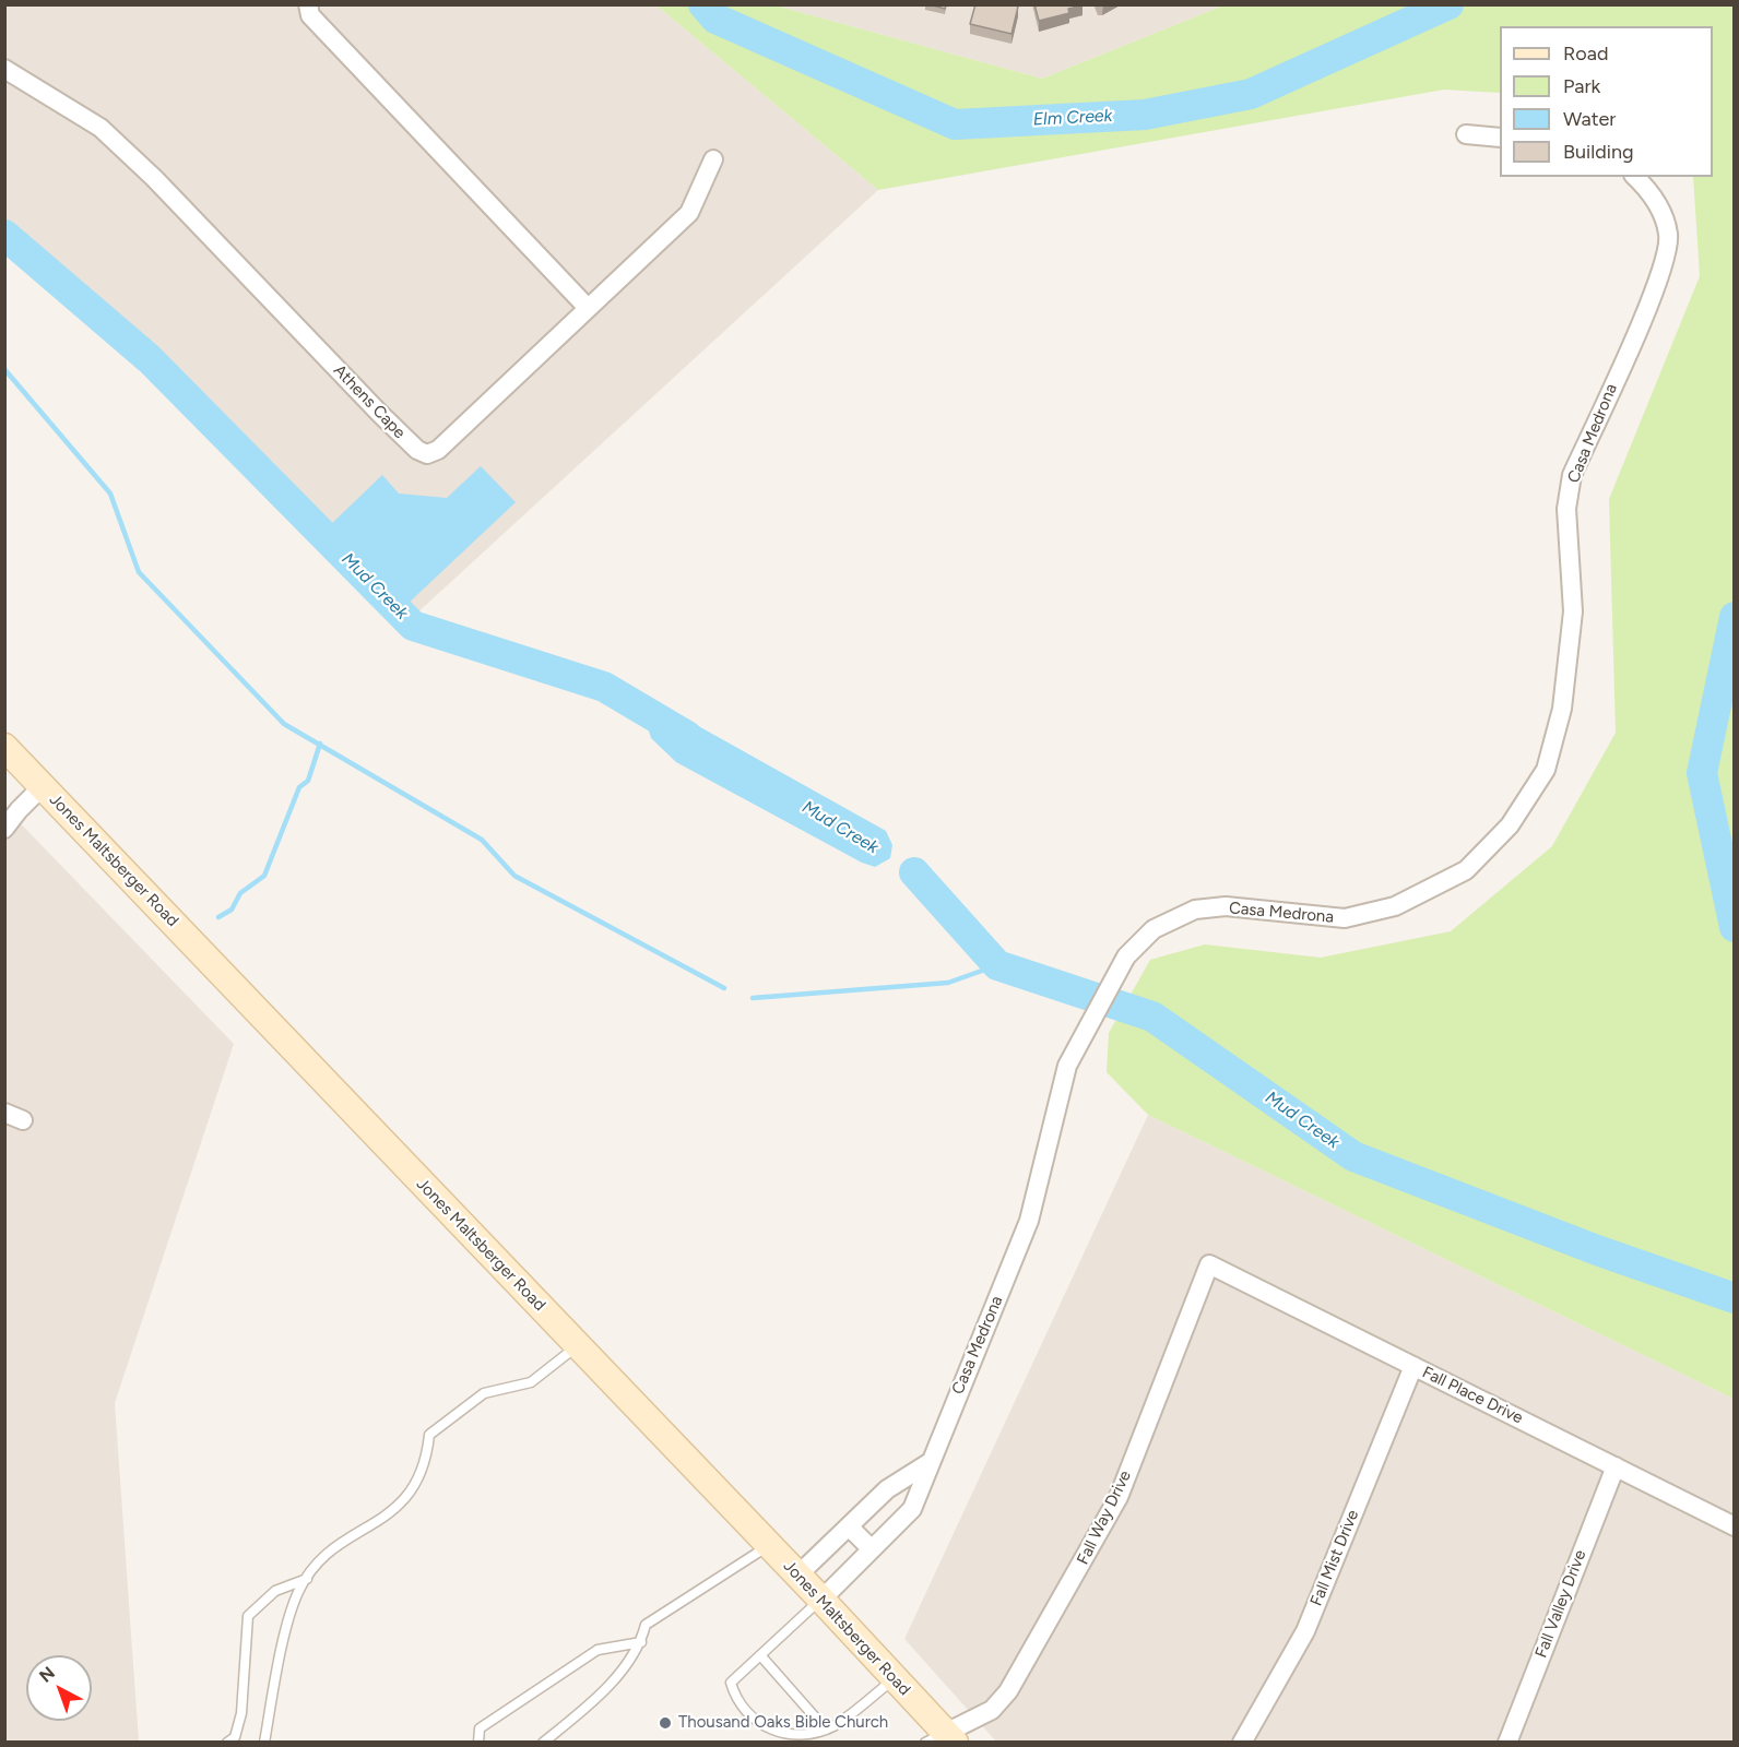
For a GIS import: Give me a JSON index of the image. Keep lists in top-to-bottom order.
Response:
{
  "streets": {
    "main road": ["Jones Maltsberger Road"],
    "street": [
      "Athens Cape",
      "Casa Medrona",
      "Fall Place Drive",
      "Fall Way Drive",
      "Fall Mist Drive",
      "Fall Valley Drive"
    ]
  },
  "crossings": [
    ["Casa Medrona", "Jones Maltsberger Road"],
    ["Jones Maltsberger Road", "Fall Way Drive"],
    ["Fall Place Drive", "Fall Way Drive"],
    ["Fall Place Drive", "Fall Mist Drive"],
    ["Fall Place Drive", "Fall Valley Drive"]
  ],
  "water": ["Elm Creek", "Mud Creek"],
  "places": ["Thousand Oaks Bible Church"],
  "legend": [
    "Road",
    "Park",
    "Water",
    "Building"
  ],
  "north": "top left"
}
